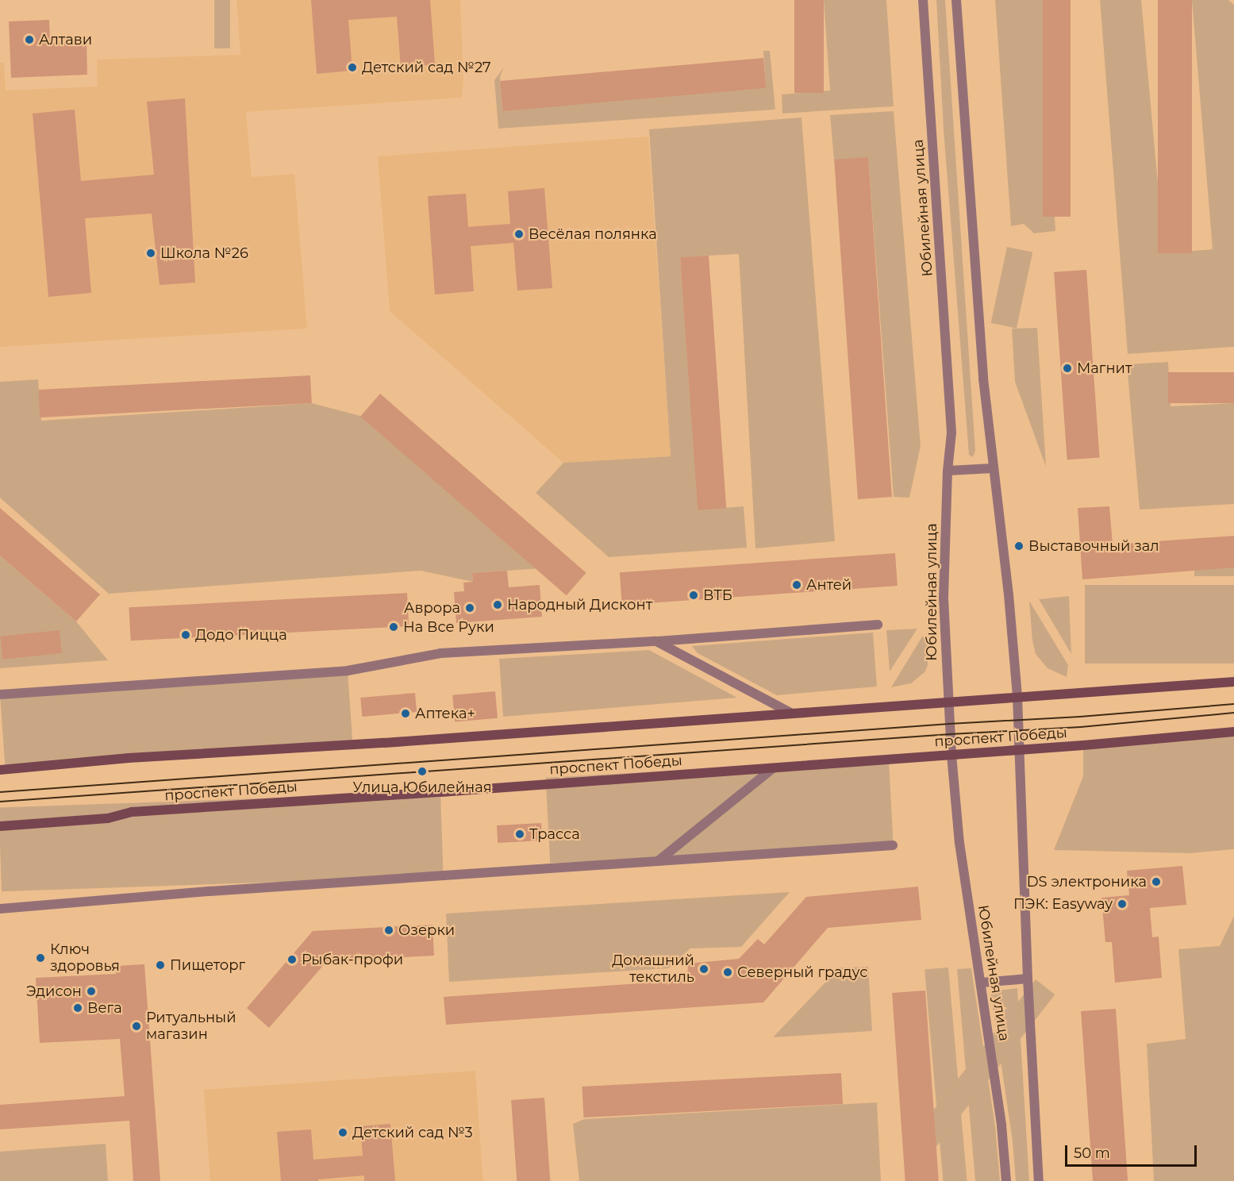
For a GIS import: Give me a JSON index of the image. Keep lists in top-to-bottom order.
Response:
{
  "streets": {
    "main road": ["проспект Победы"],
    "street": ["Юбилейная улица"]
  },
  "crossings": [
    ["Юбилейная улица", "проспект Победы"]
  ],
  "places": [
    "Алтави",
    "Детский сад №27",
    "Весёлая полянка",
    "Школа №26",
    "Магнит",
    "Выставочный зал",
    "Антей",
    "ВТБ",
    "Народный Дисконт",
    "Аврора",
    "На Все Руки",
    "Додо Пицца",
    "Аптека+",
    "Улица Юбилейная",
    "Трасса",
    "DS электроника",
    "ПЭК: Easyway",
    "Озерки",
    "Ключ здоровья",
    "Рыбак-профи",
    "Пищеторг",
    "Домашний текстиль",
    "Северный градус",
    "Эдисон",
    "Вега",
    "Ритуальный магазин",
    "Детский сад №3"
  ],
  "scale_bar": "50 m"
}
